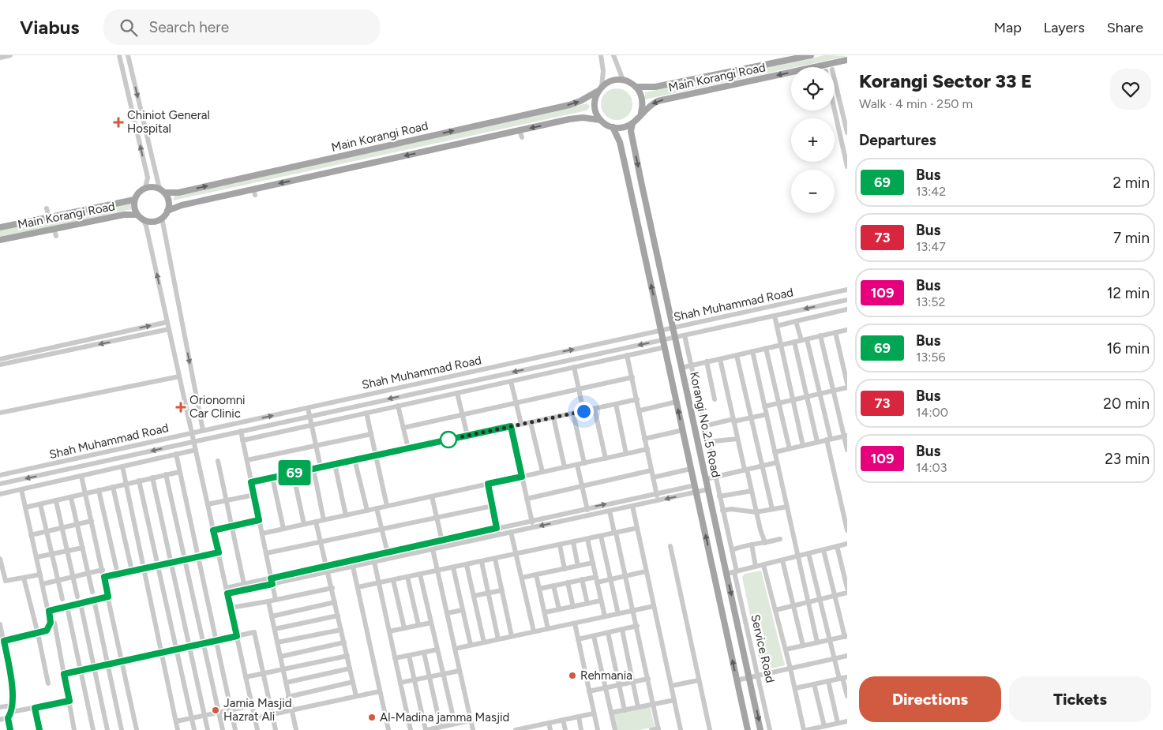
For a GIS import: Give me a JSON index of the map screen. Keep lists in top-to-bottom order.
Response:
{
  "streets": {
    "main road": ["Main Korangi Road", "Korangi No.2.5 Road"],
    "street": ["Shah Muhammad Road", "Service Road"]
  },
  "crossings": [
    ["Main Korangi Road", "Korangi No.2.5 Road"],
    ["Shah Muhammad Road", "Korangi No.2.5 Road"],
    ["Shah Muhammad Road", "Service Road"]
  ],
  "places": {
    "health": ["Chiniot General Hospital", "Orionomni Car Clinic"],
    "other": ["Rehmania", "Jamia Masjid Hazrat Ali", "Al-Madina jamma Masjid"]
  },
  "lines": ["bus line 69"],
  "page": {
    "header": "Viabus",
    "search": "Search here",
    "nav": ["Map", "Layers", "Share"],
    "on_map": "69",
    "heading": [
      ["Korangi Sector 33 E", "Walk · 4 min · 250 m"],
      "Departures"
    ],
    "map_buttons": ["+", "−"],
    "list": [
      {
        "mark": "69",
        "name": "Bus",
        "note": "13:42",
        "value": "2 min"
      },
      {
        "mark": "73",
        "name": "Bus",
        "note": "13:47",
        "value": "7 min"
      },
      {
        "mark": "109",
        "name": "Bus",
        "note": "13:52",
        "value": "12 min"
      },
      {
        "mark": "69",
        "name": "Bus",
        "note": "13:56",
        "value": "16 min"
      },
      {
        "mark": "73",
        "name": "Bus",
        "note": "14:00",
        "value": "20 min"
      },
      {
        "mark": "109",
        "name": "Bus",
        "note": "14:03",
        "value": "23 min"
      }
    ],
    "buttons": ["Directions", "Tickets"]
  }
}
